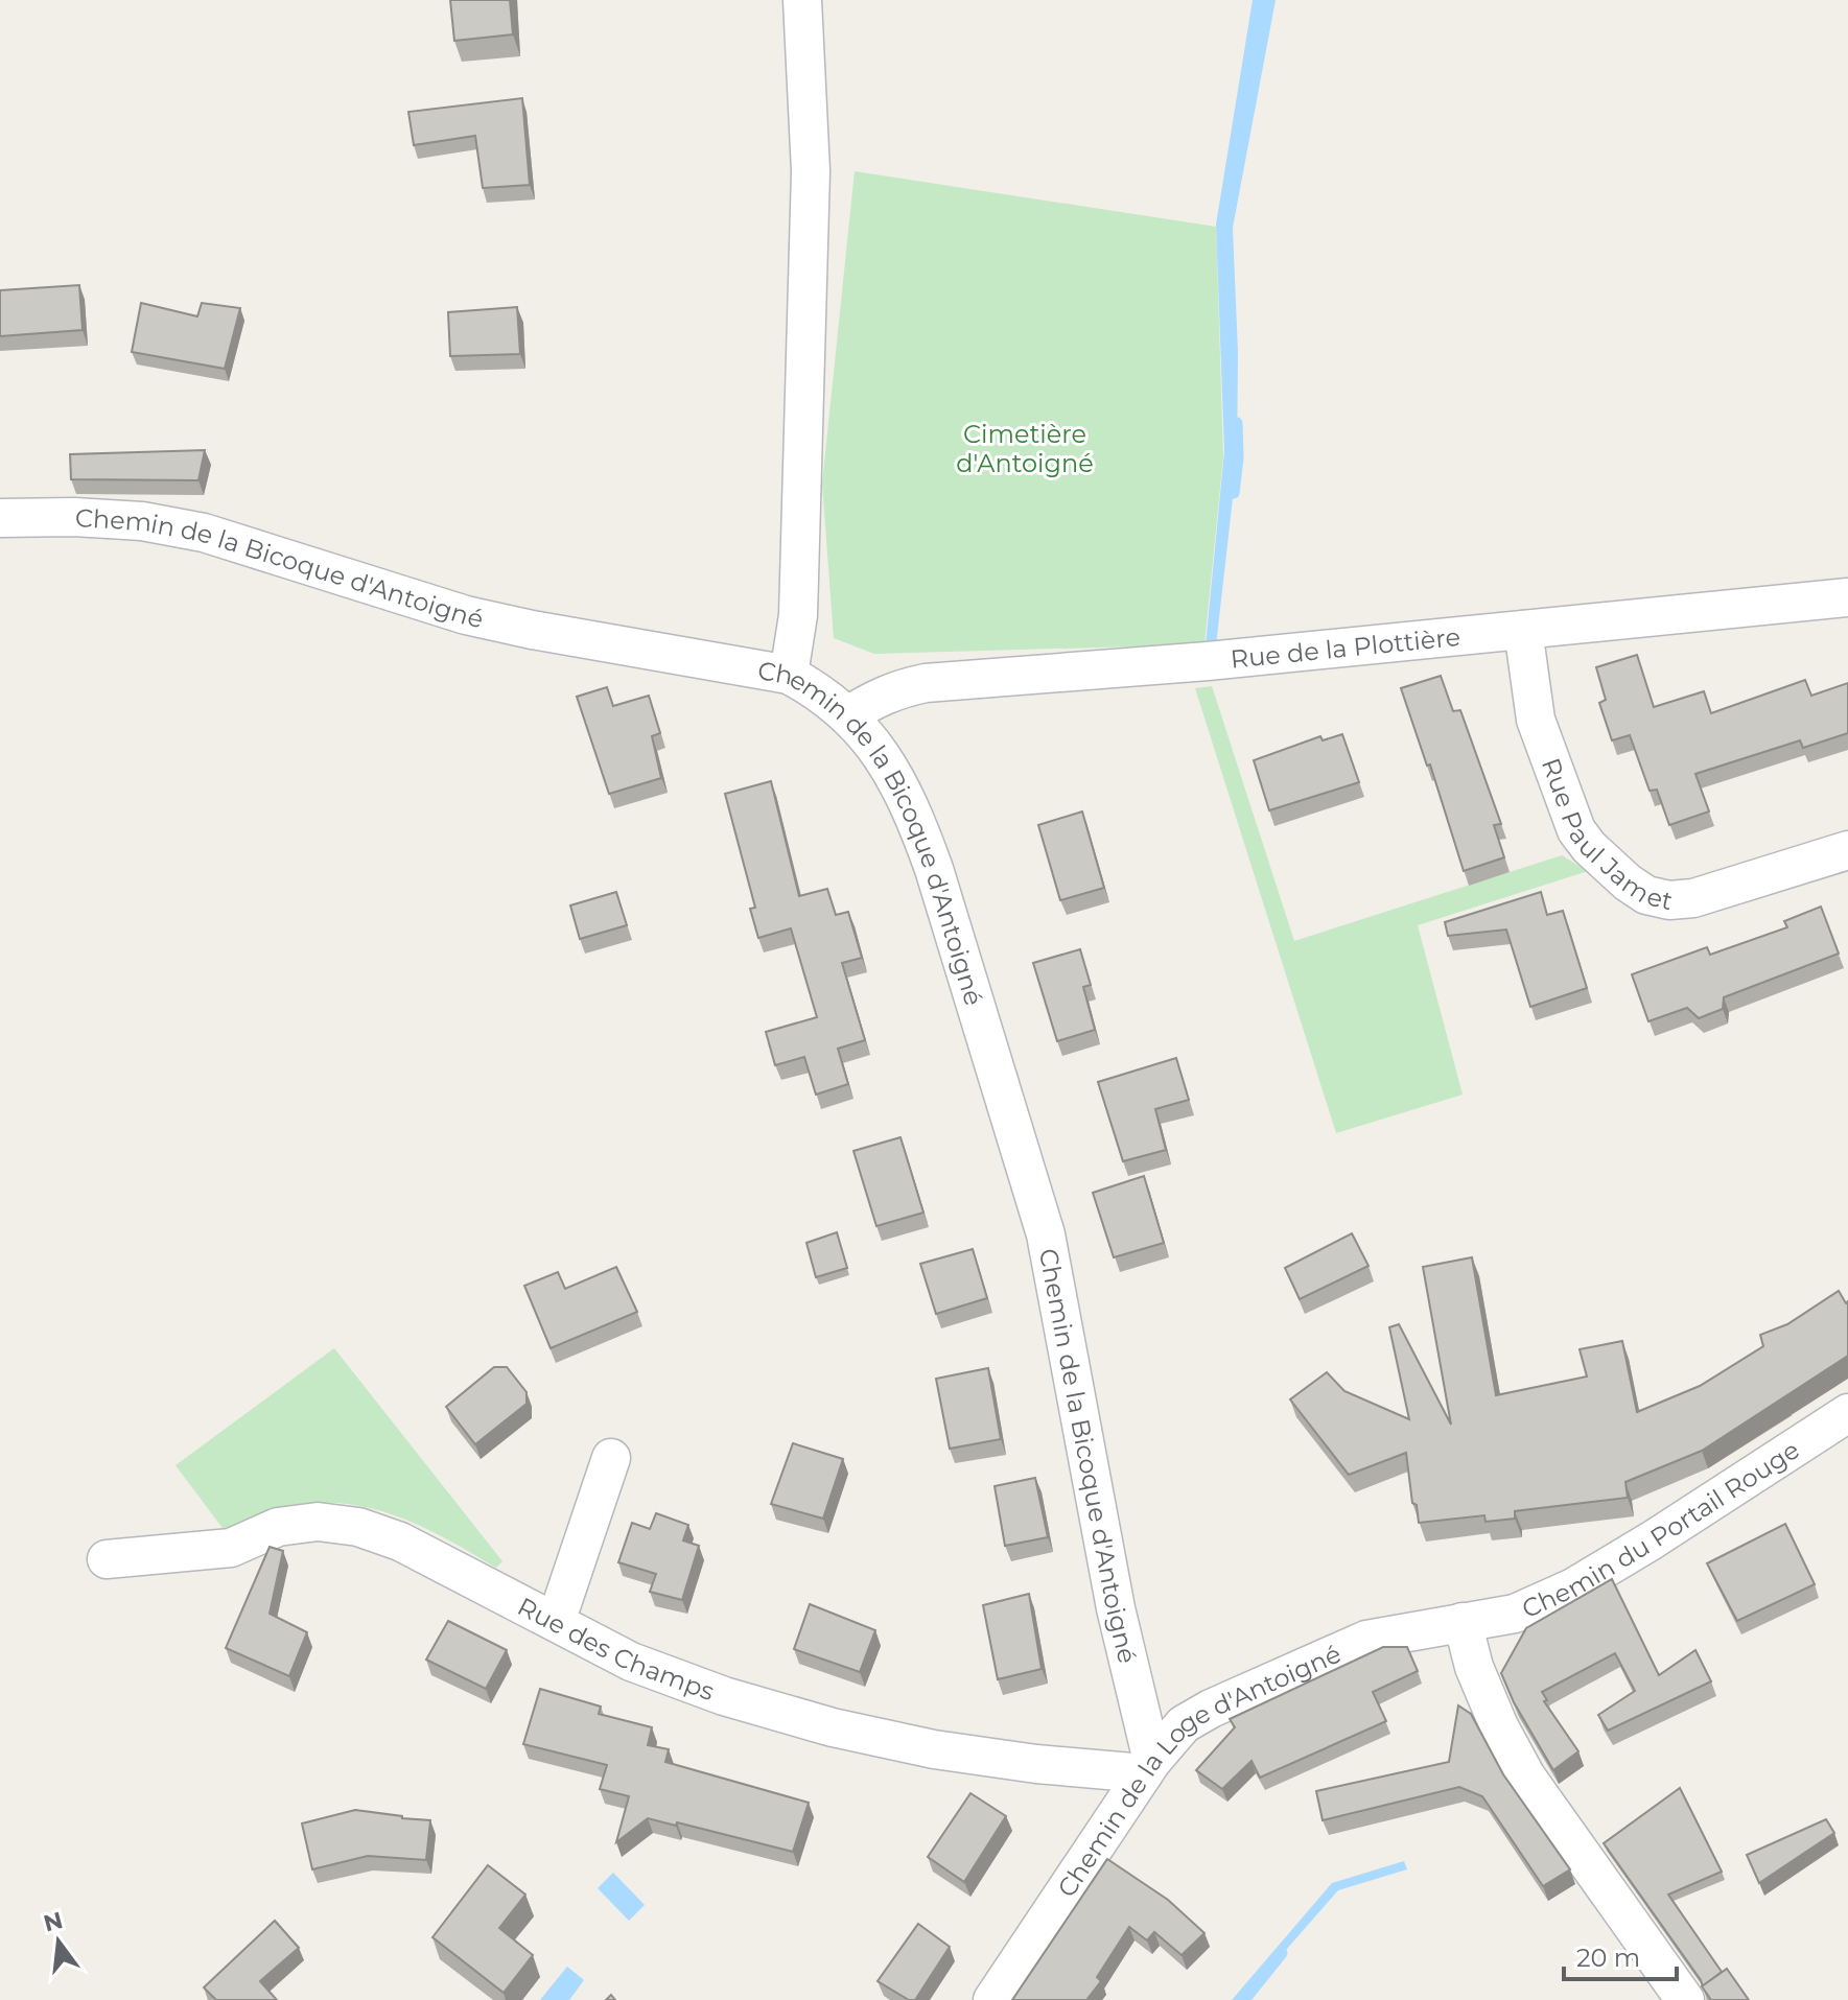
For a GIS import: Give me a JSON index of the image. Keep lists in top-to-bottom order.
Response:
{
  "streets": {
    "street": [
      "Chemin de la Bicoque d'Antoigné",
      "Rue de la Plottière",
      "Rue Paul Jamet",
      "Chemin du Portail Rouge",
      "Rue des Champs",
      "Chemin de la Loge d'Antoigné"
    ]
  },
  "crossings": [
    ["Chemin de la Bicoque d'Antoigné", "Rue de la Plottière"],
    ["Chemin de la Bicoque d'Antoigné", "Rue des Champs"],
    ["Chemin de la Bicoque d'Antoigné", "Chemin de la Loge d'Antoigné"],
    ["Rue de la Plottière", "Rue Paul Jamet"],
    ["Chemin du Portail Rouge", "Chemin de la Loge d'Antoigné"],
    ["Rue des Champs", "Chemin de la Loge d'Antoigné"]
  ],
  "parks": ["Cimetière d'Antoigné"],
  "scale_bar": "20 m",
  "north": "top"
}
